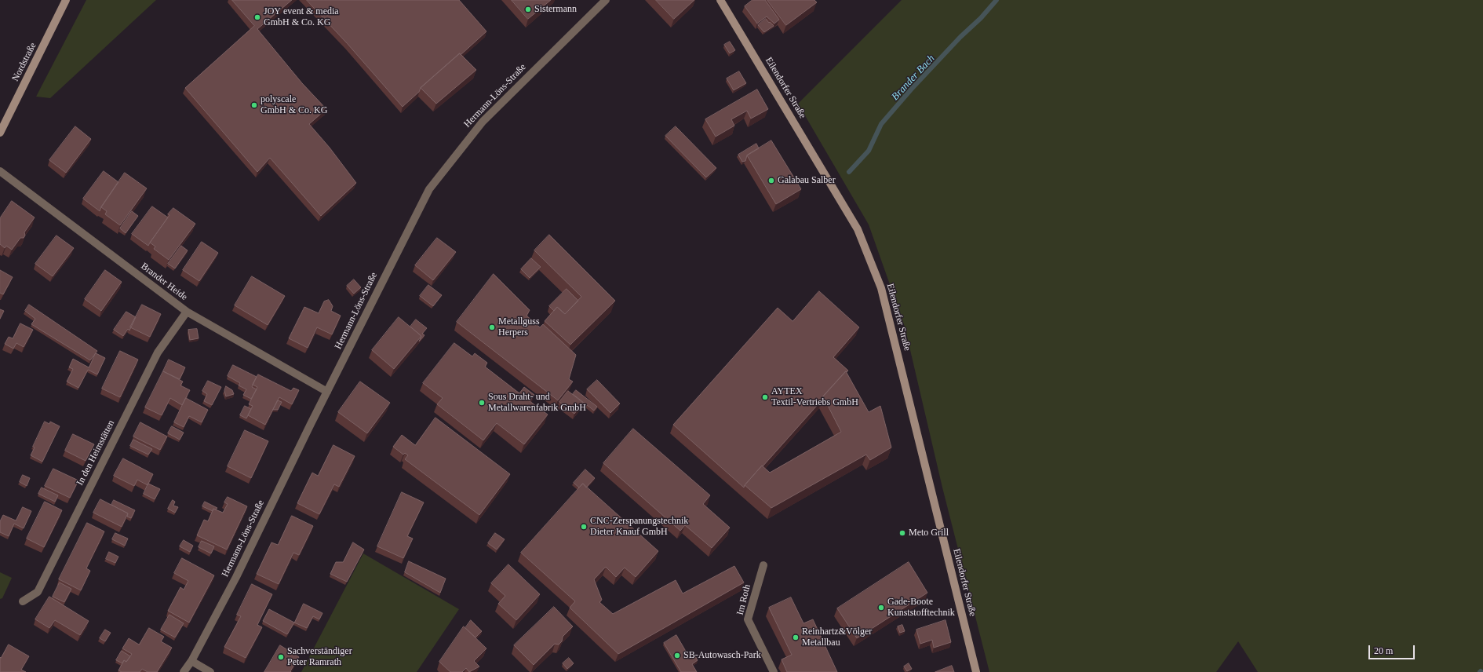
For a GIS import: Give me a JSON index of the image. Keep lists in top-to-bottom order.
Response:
{
  "streets": {
    "street": [
      "Nordstraße",
      "Eilendorfer Straße",
      "Hermann-Löns-Straße",
      "Brander Heide",
      "In den Heimstätten",
      "Im Roth"
    ]
  },
  "crossings": [
    ["Hermann-Löns-Straße", "Brander Heide"],
    ["Brander Heide", "In den Heimstätten"]
  ],
  "water": ["Brander Bach"],
  "places": [
    "Sistermann",
    "JOY event & media GmbH & Co. KG",
    "polyscale GmbH & Co. KG",
    "Galabau Salber",
    "Metallguss Herpers",
    "AYTEX Textil-Vertriebs GmbH",
    "Sous Draht- und Metallwarenfabrik GmbH",
    "CNC-Zerspanungstechnik Dieter Knauf GmbH",
    "Meto Grill",
    "Gade-Boote Kunststofftechnik",
    "Reinhartz&Völger Metallbau",
    "SB-Autowasch-Park",
    "Sachverständiger Peter Ramrath"
  ],
  "scale_bar": "20 m"
}
